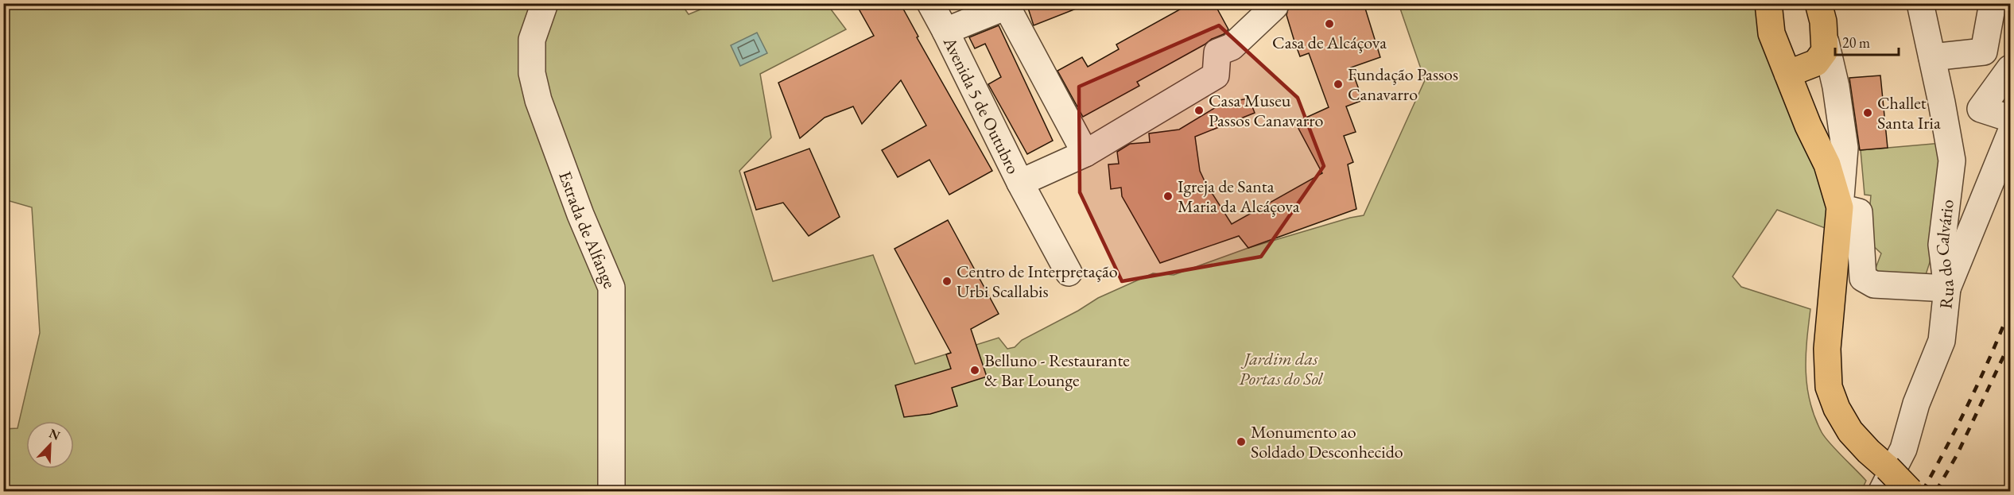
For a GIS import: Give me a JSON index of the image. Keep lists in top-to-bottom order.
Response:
{
  "streets": {
    "street": ["Avenida 5 de Outubro", "Estrada de Alfange", "Rua do Calvário"]
  },
  "parks": ["Jardim das Portas do Sol"],
  "places": [
    "Casa de Alcáçova",
    "Fundação Passos Canavarro",
    "Casa Museu Passos Canavarro",
    "Challet Santa Iria",
    "Igreja de Santa Maria da Alcáçova",
    "Centro de Interpretação Urbi Scallabis",
    "Belluno - Restaurante & Bar Lounge",
    "Monumento ao Soldado Desconhecido"
  ],
  "scale_bar": "20 m",
  "north": "top right"
}
